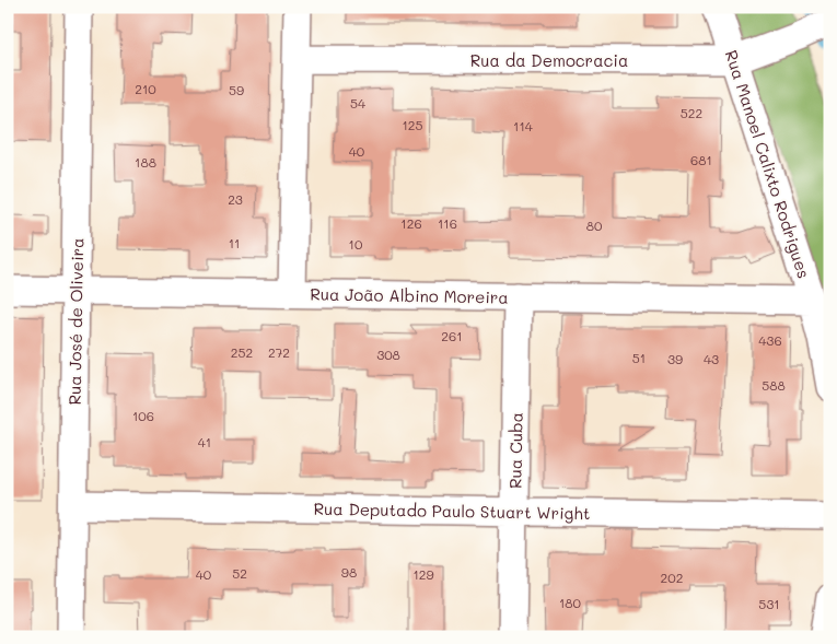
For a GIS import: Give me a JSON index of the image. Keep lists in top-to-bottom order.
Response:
{
  "streets": {
    "street": [
      "Rua da Democracia",
      "Rua Manoel Calixto Rodrigues",
      "Rua João Albino Moreira",
      "Rua José de Oliveira",
      "Rua Cuba",
      "Rua Deputado Paulo Stuart Wright"
    ]
  },
  "crossings": [
    ["Rua da Democracia", "Rua Manoel Calixto Rodrigues"],
    ["Rua Manoel Calixto Rodrigues", "Rua João Albino Moreira"],
    ["Rua João Albino Moreira", "Rua José de Oliveira"],
    ["Rua João Albino Moreira", "Rua Cuba"],
    ["Rua José de Oliveira", "Rua Deputado Paulo Stuart Wright"],
    ["Rua Cuba", "Rua Deputado Paulo Stuart Wright"]
  ],
  "house_numbers": [
    "210",
    "59",
    "54",
    "522",
    "125",
    "114",
    "40",
    "681",
    "188",
    "23",
    "126",
    "116",
    "80",
    "11",
    "10",
    "261",
    "436",
    "252",
    "272",
    "308",
    "51",
    "39",
    "43",
    "588",
    "106",
    "41",
    "98",
    "52",
    "40",
    "129",
    "202",
    "180",
    "531"
  ]
}
